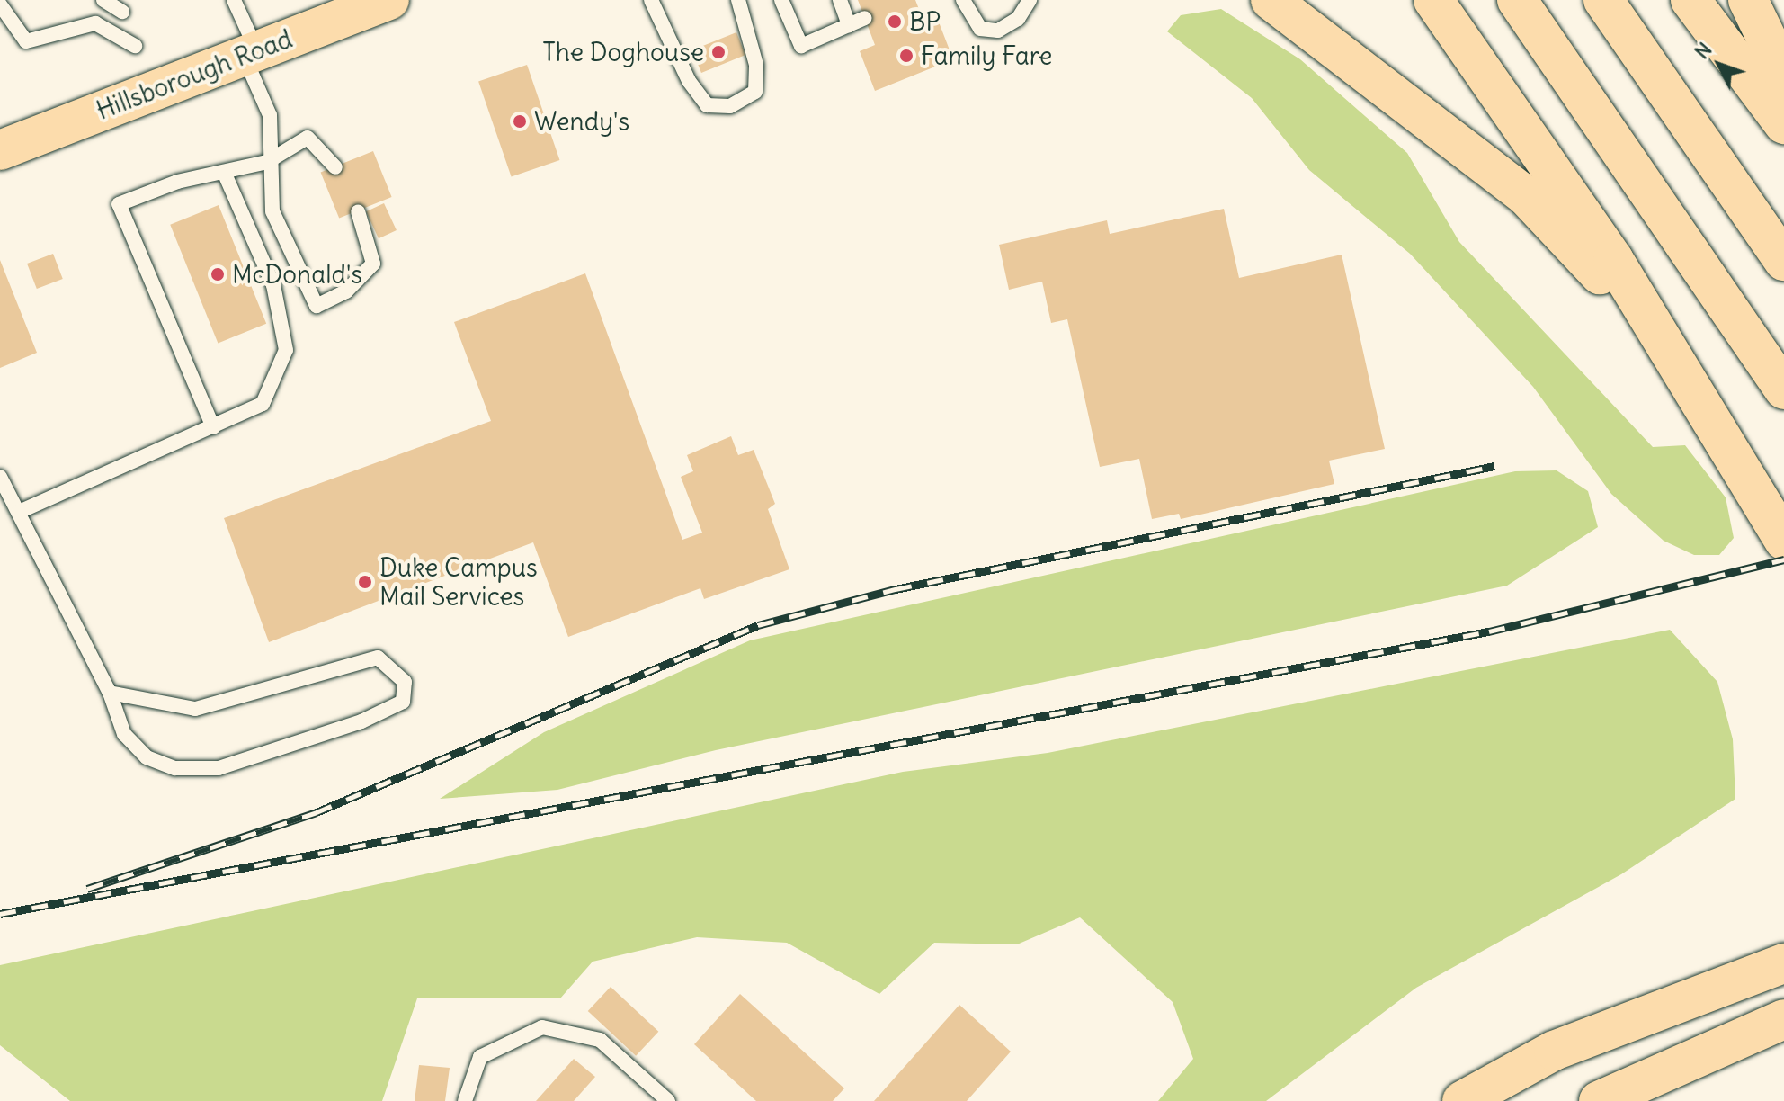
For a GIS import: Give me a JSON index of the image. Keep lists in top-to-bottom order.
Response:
{
  "streets": {
    "main road": ["Hillsborough Road"]
  },
  "places": [
    "BP",
    "The Doghouse",
    "Family Fare",
    "Wendy's",
    "McDonald's",
    "Duke Campus Mail Services"
  ],
  "north": "top left"
}
